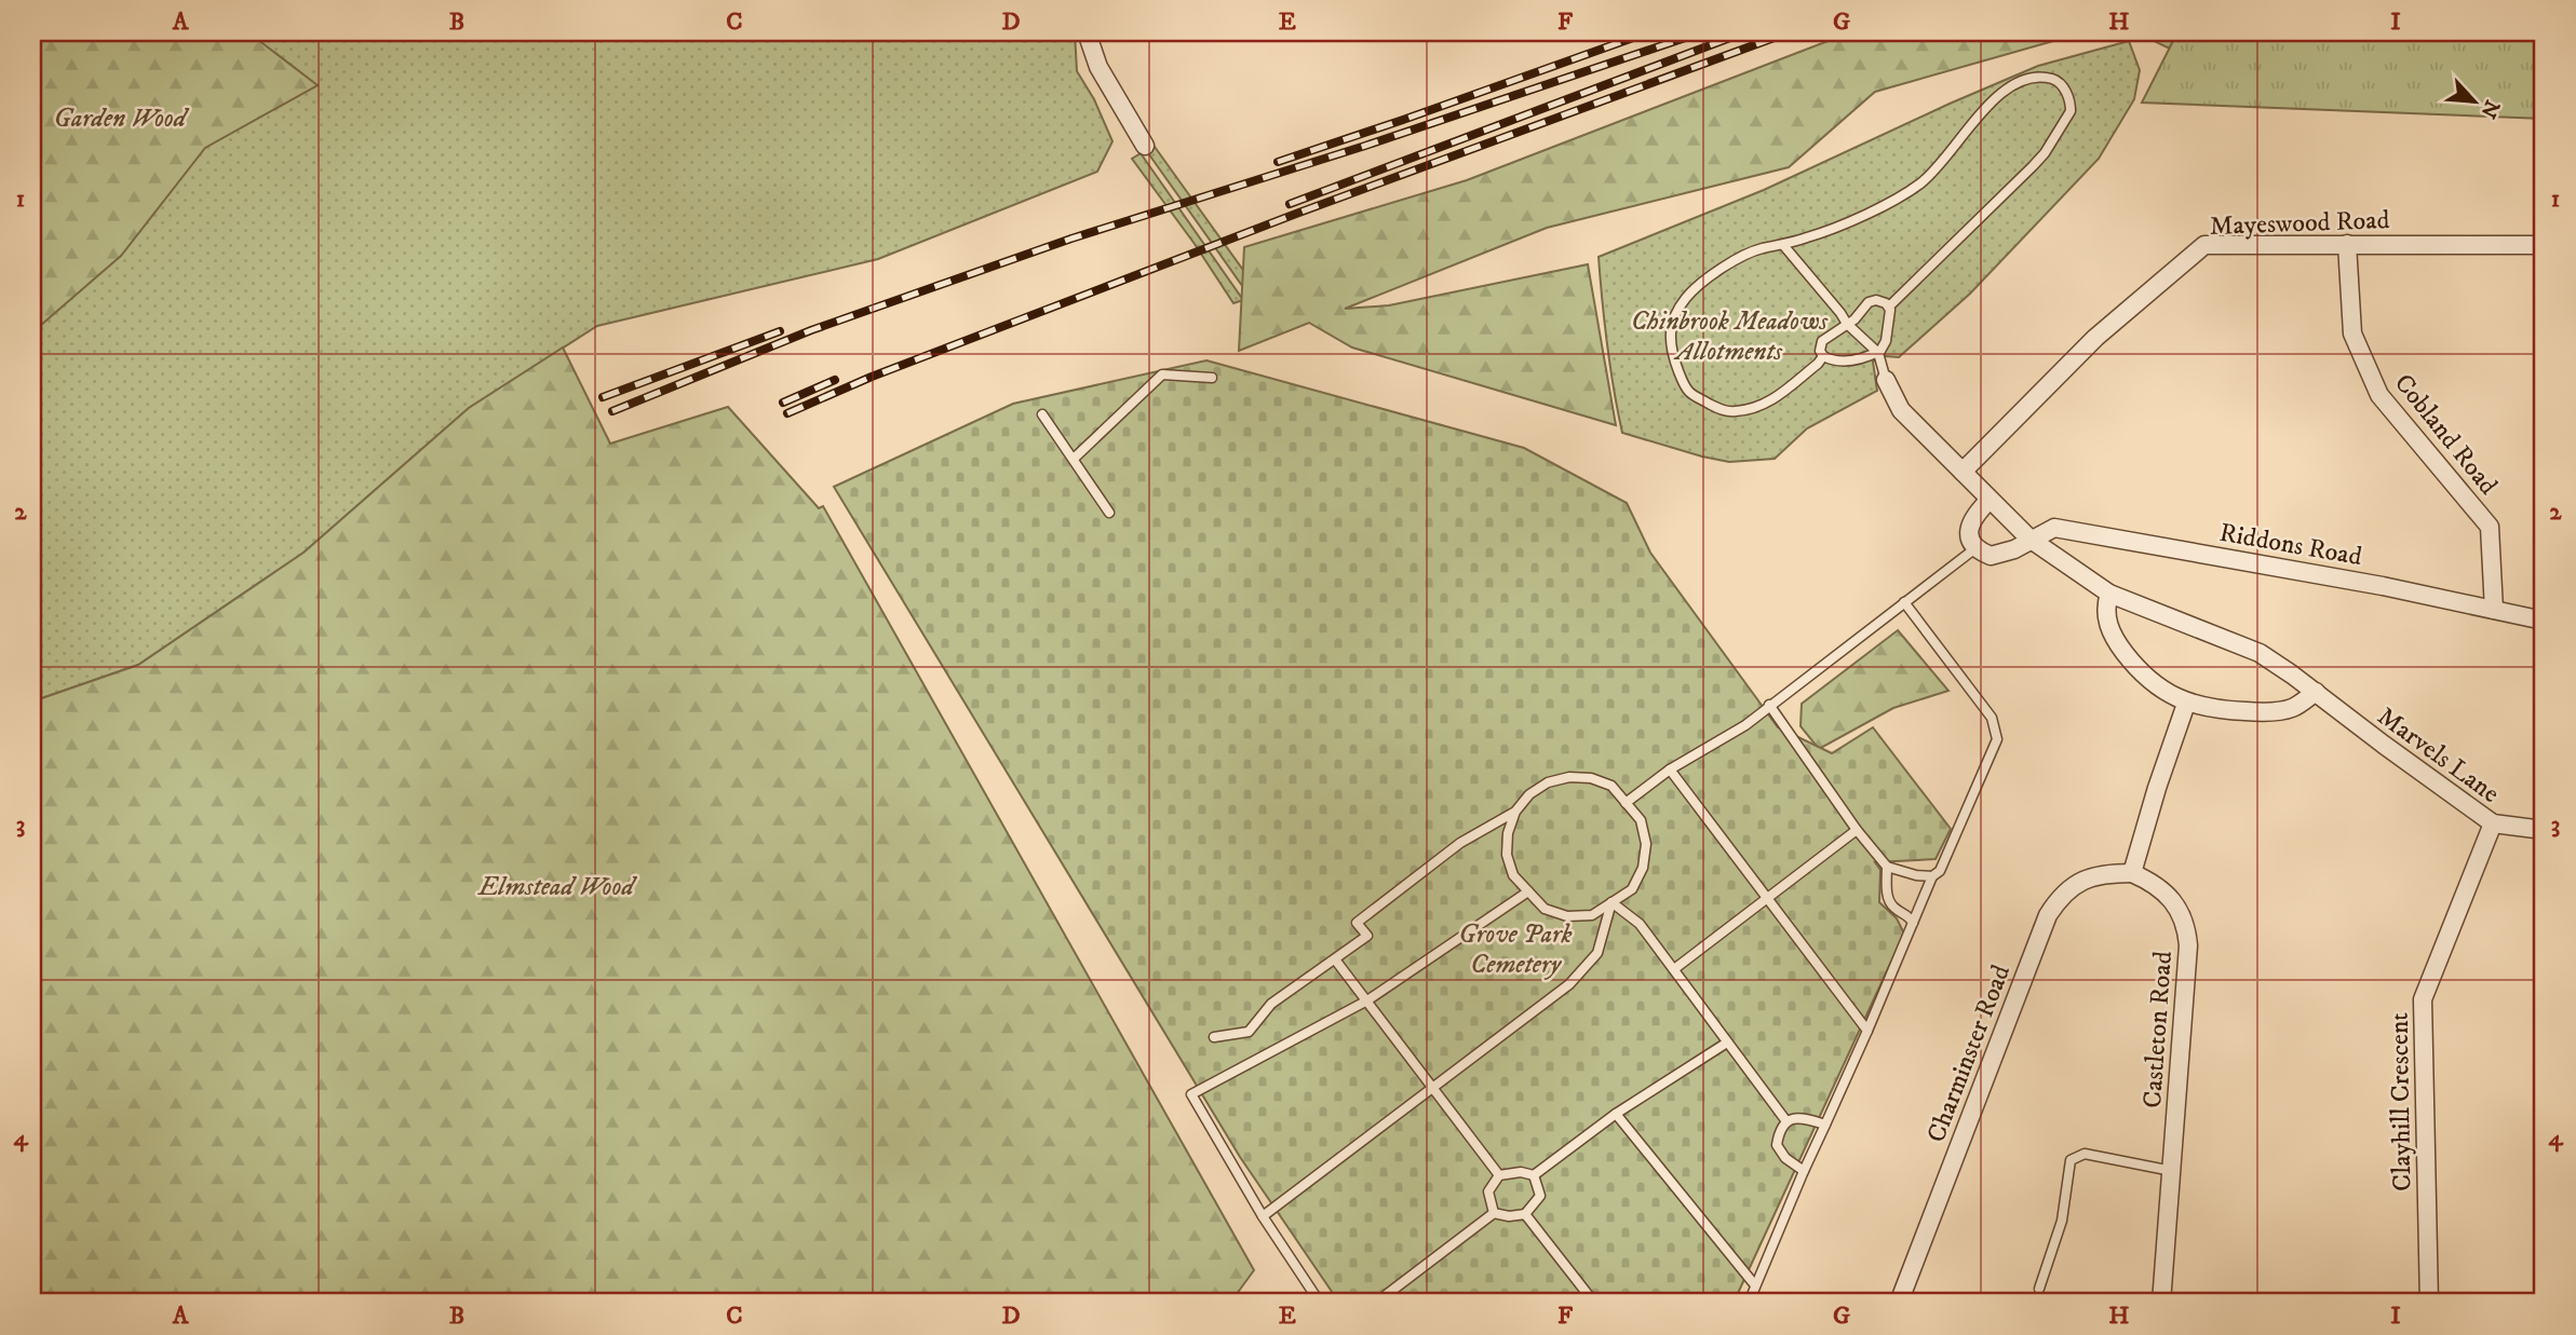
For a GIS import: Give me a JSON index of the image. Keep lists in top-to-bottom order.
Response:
{
  "streets": {
    "street": [
      "Mayeswood Road",
      "Cobland Road",
      "Riddons Road",
      "Marvels Lane",
      "Castleton Road",
      "Charminster Road",
      "Clayhill Crescent"
    ]
  },
  "crossings": [
    ["Mayeswood Road", "Cobland Road"],
    ["Mayeswood Road", "Marvels Lane"],
    ["Cobland Road", "Riddons Road"],
    ["Riddons Road", "Marvels Lane"],
    ["Marvels Lane", "Clayhill Crescent"],
    ["Castleton Road", "Charminster Road"]
  ],
  "parks": [
    "Garden Wood",
    "Chinbrook Meadows Allotments",
    "Elmstead Wood",
    "Grove Park Cemetery"
  ],
  "north": "bottom right",
  "grid": {
    "columns": [
      "A",
      "B",
      "C",
      "D",
      "E",
      "F",
      "G",
      "H",
      "I"
    ],
    "rows": [
      "1",
      "2",
      "3",
      "4"
    ]
  }
}
